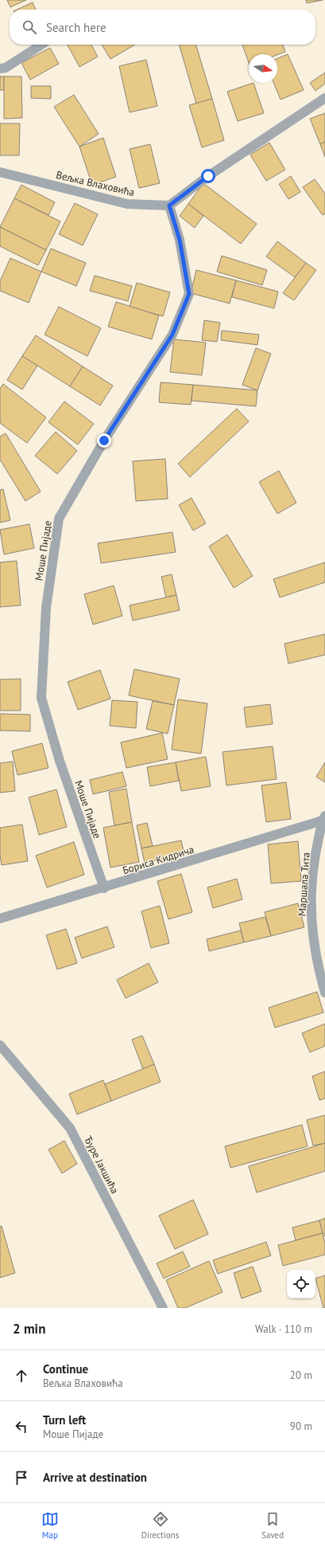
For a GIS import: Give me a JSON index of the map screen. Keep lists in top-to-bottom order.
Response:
{
  "streets": {
    "street": [
      "Вељка Влаховића",
      "Моше Пијаде",
      "Бориса Кидрича",
      "Маршала Тита",
      "Ђуре Јакшића"
    ]
  },
  "crossings": [
    ["Вељка Влаховића", "Моше Пијаде"],
    ["Моше Пијаде", "Бориса Кидрича"],
    ["Бориса Кидрича", "Маршала Тита"]
  ],
  "north": "right",
  "page": {
    "search": "Search here",
    "heading": ["2 min", "Walk · 110 m"],
    "list": [
      ["Continue", "Вељка Влаховића", "20 m"],
      ["Turn left", "Моше Пијаде", "90 m"],
      "Arrive at destination"
    ],
    "nav": ["Map", "Directions", "Saved"]
  }
}
